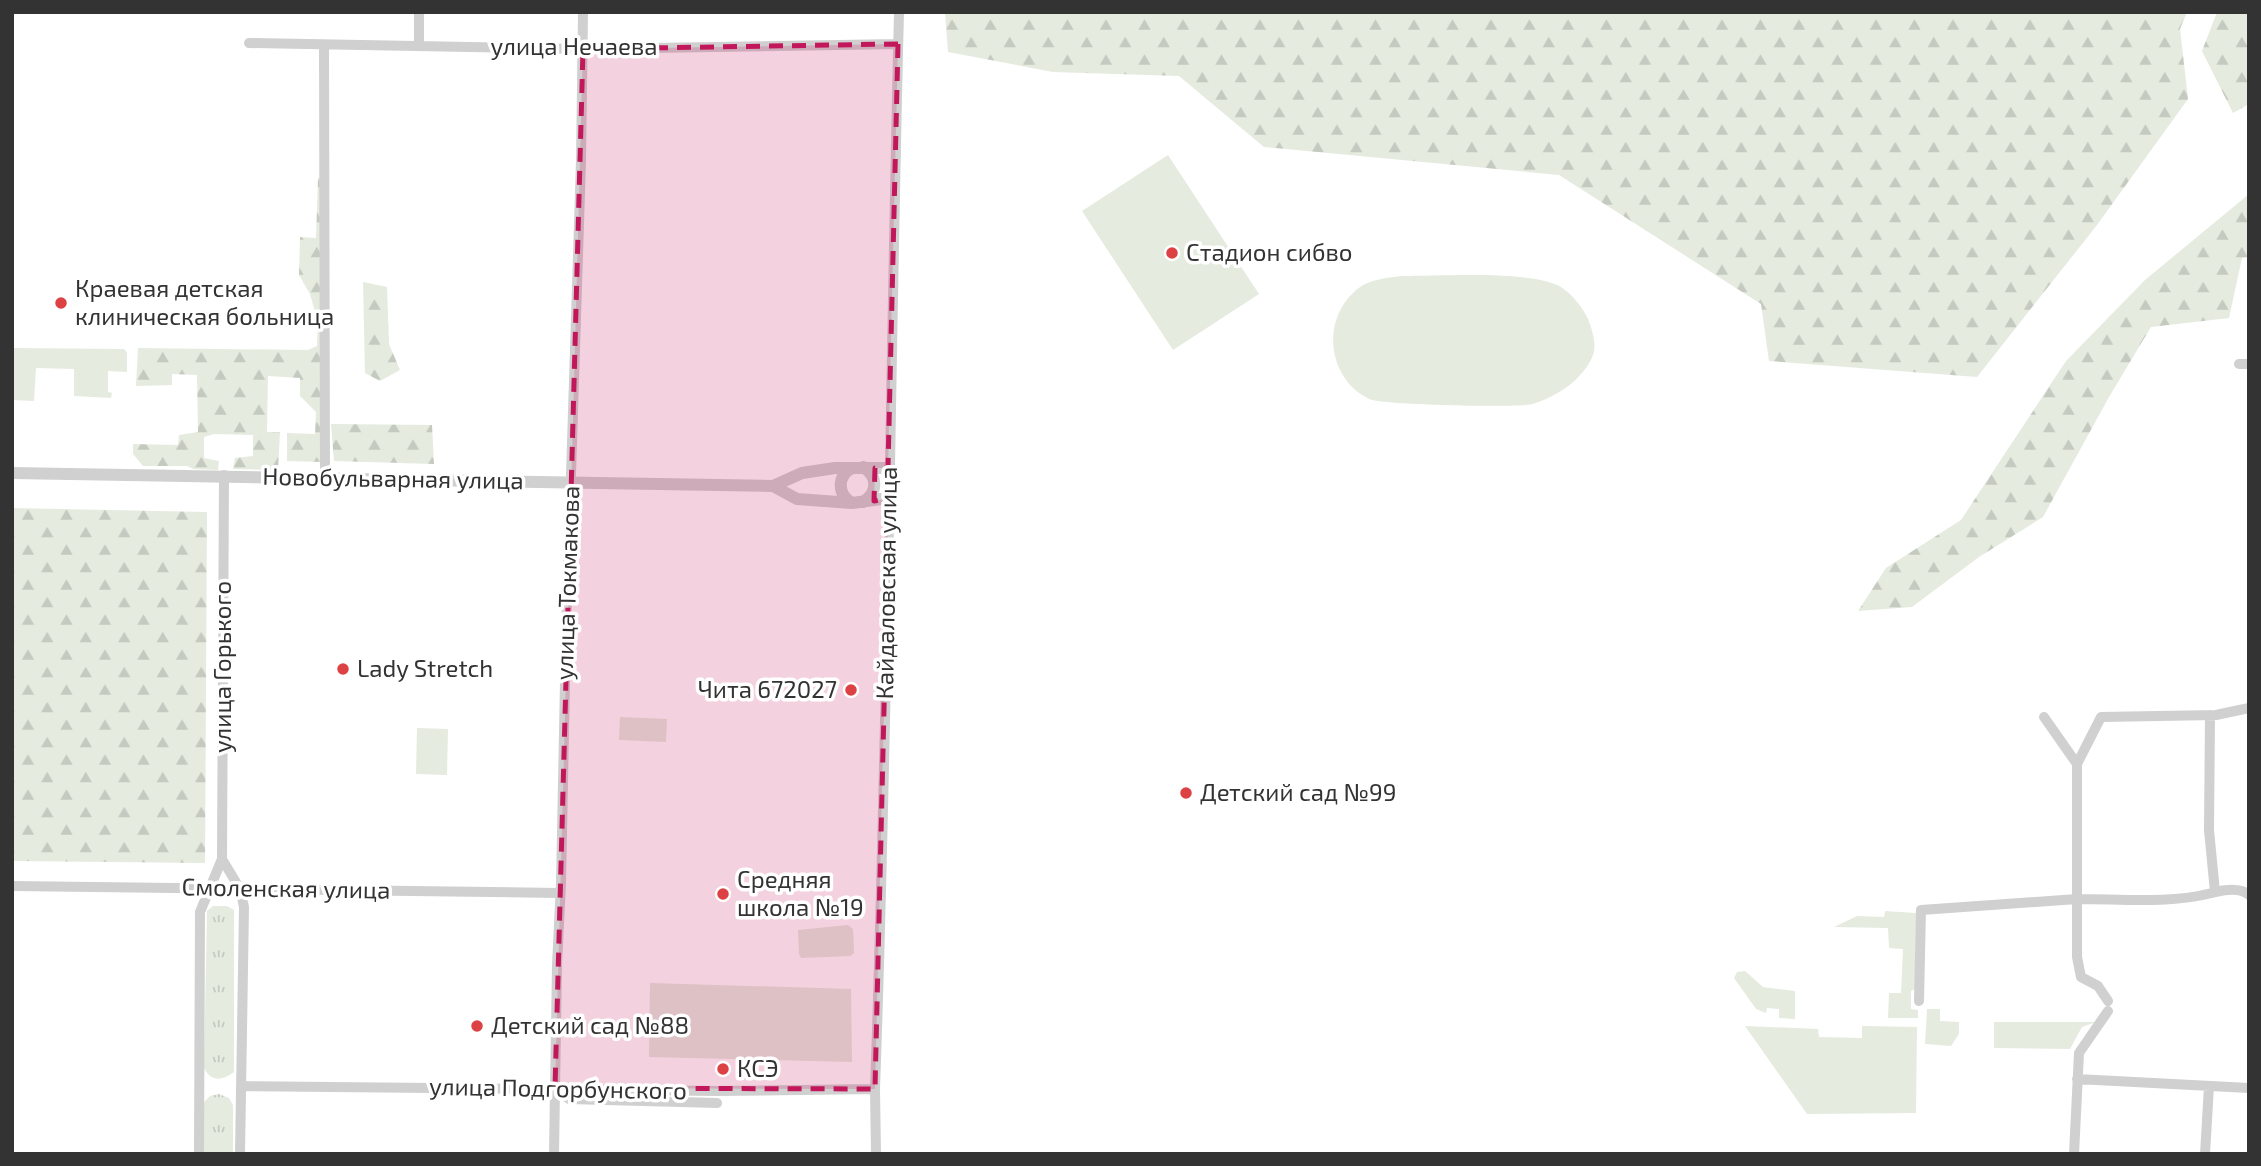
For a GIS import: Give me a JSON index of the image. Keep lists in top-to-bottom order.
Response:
{
  "streets": {
    "street": [
      "улица Нечаева",
      "Новобульварная улица",
      "улица Токмакова",
      "Кайдаловская улица",
      "улица Горького",
      "Смоленская улица",
      "улица Подгорбунского"
    ]
  },
  "crossings": [
    ["улица Нечаева", "улица Токмакова"],
    ["улица Нечаева", "Кайдаловская улица"],
    ["Новобульварная улица", "улица Токмакова"],
    ["Новобульварная улица", "улица Горького"],
    ["улица Токмакова", "Смоленская улица"],
    ["улица Токмакова", "улица Подгорбунского"],
    ["Кайдаловская улица", "улица Подгорбунского"],
    ["улица Горького", "Смоленская улица"]
  ],
  "places": [
    "Стадион сибво",
    "Краевая детская клиническая больница",
    "Lady Stretch",
    "Чита 672027",
    "Детский сад №99",
    "Средняя школа №19",
    "Детский сад №88",
    "КСЭ"
  ]
}
